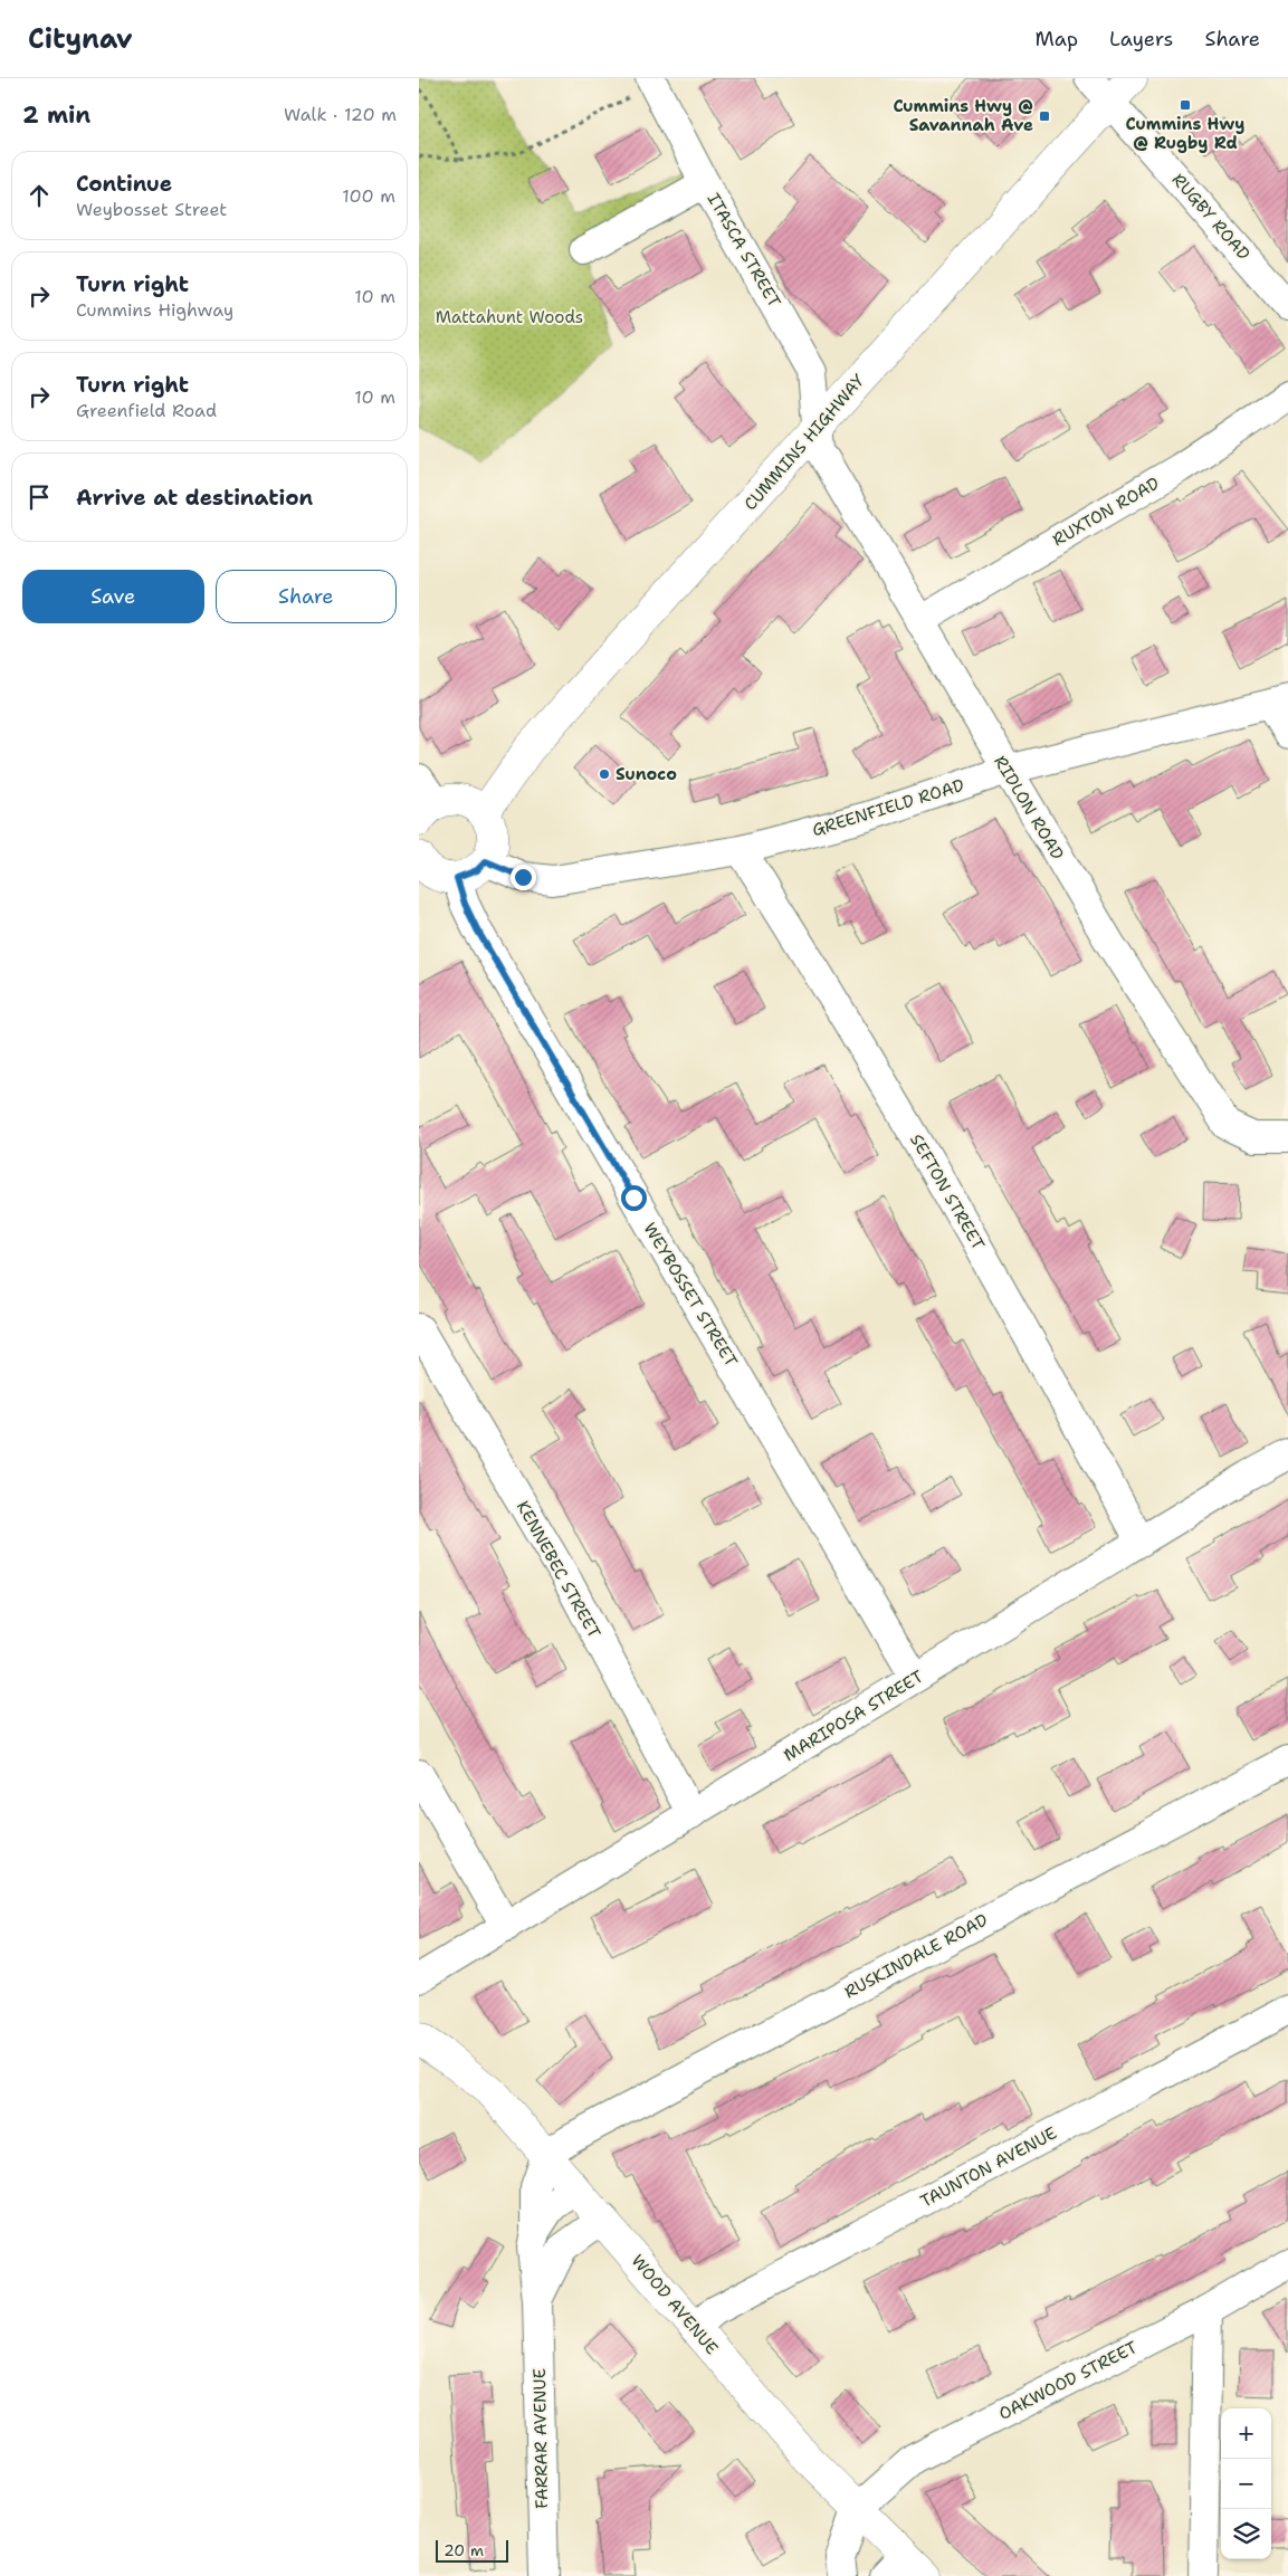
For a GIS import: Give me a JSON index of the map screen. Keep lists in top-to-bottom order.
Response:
{
  "streets": {
    "main road": ["CUMMINS HIGHWAY", "WOOD AVENUE"],
    "street": [
      "RUGBY ROAD",
      "ITASCA STREET",
      "RUXTON ROAD",
      "GREENFIELD ROAD",
      "RIDLON ROAD",
      "SEFTON STREET",
      "WEYBOSSET STREET",
      "KENNEBEC STREET",
      "MARIPOSA STREET",
      "RUSKINDALE ROAD",
      "TAUNTON AVENUE",
      "OAKWOOD STREET",
      "FARRAR AVENUE"
    ]
  },
  "crossings": [
    ["RUGBY ROAD", "CUMMINS HIGHWAY"],
    ["ITASCA STREET", "CUMMINS HIGHWAY"],
    ["ITASCA STREET", "RIDLON ROAD"],
    ["CUMMINS HIGHWAY", "RIDLON ROAD"],
    ["RUXTON ROAD", "RIDLON ROAD"],
    ["GREENFIELD ROAD", "RIDLON ROAD"],
    ["GREENFIELD ROAD", "SEFTON STREET"],
    ["SEFTON STREET", "MARIPOSA STREET"],
    ["WEYBOSSET STREET", "MARIPOSA STREET"],
    ["KENNEBEC STREET", "MARIPOSA STREET"],
    ["RUSKINDALE ROAD", "WOOD AVENUE"],
    ["RUSKINDALE ROAD", "FARRAR AVENUE"],
    ["TAUNTON AVENUE", "WOOD AVENUE"],
    ["WOOD AVENUE", "OAKWOOD STREET"],
    ["WOOD AVENUE", "FARRAR AVENUE"]
  ],
  "parks": ["Mattahunt Woods"],
  "places": {
    "transit": ["Cummins Hwy @ Rugby Rd", "Cummins Hwy @ Savannah Ave"],
    "other": ["Sunoco"]
  },
  "scale_bar": "20 m",
  "page": {
    "header": "Citynav",
    "nav": ["Map", "Layers", "Share"],
    "heading": ["2 min", "Walk · 120 m"],
    "list": [
      ["Continue", "Weybosset Street", "100 m"],
      ["Turn right", "Cummins Highway", "10 m"],
      ["Turn right", "Greenfield Road", "10 m"],
      "Arrive at destination"
    ],
    "buttons": ["Save", "Share"],
    "map_buttons": ["+", "−"],
    "scale": "20 m"
  }
}
